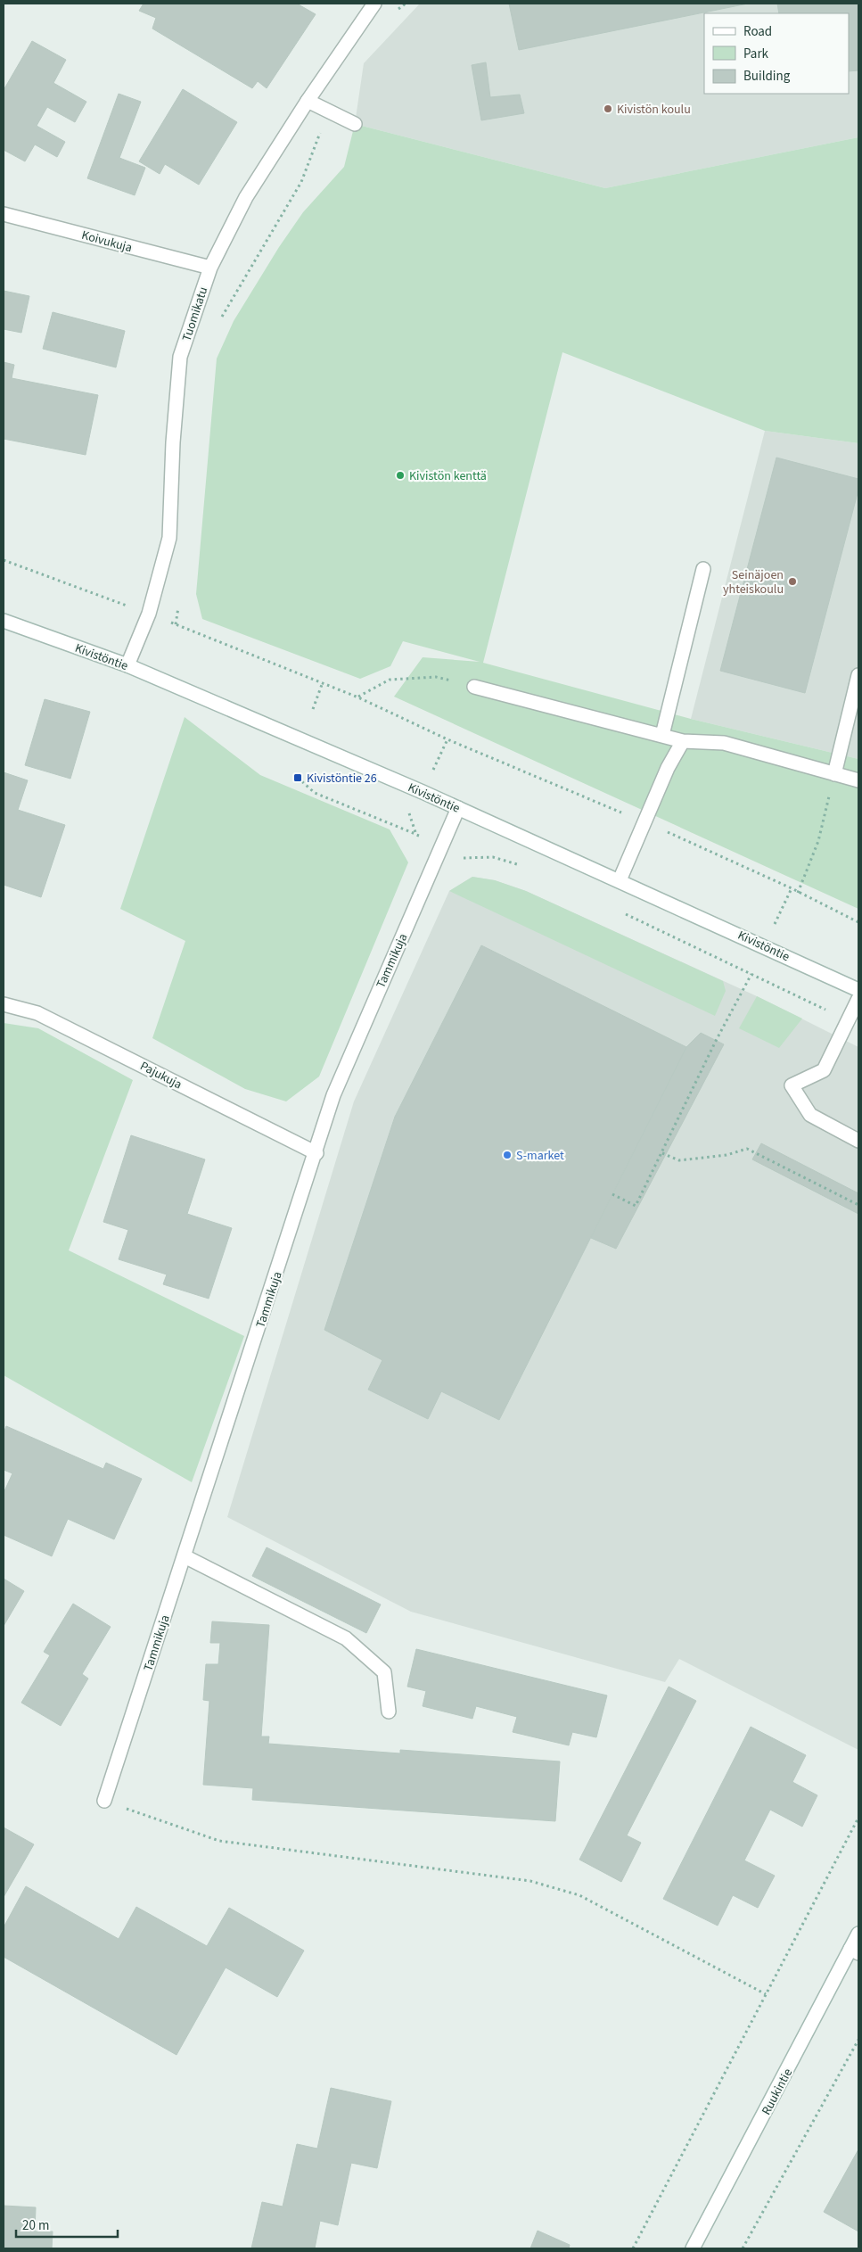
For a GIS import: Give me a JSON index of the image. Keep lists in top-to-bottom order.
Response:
{
  "streets": {
    "street": [
      "Koivukuja",
      "Tuomikatu",
      "Kivistöntie",
      "Tammikuja",
      "Pajukuja",
      "Ruukintie"
    ]
  },
  "crossings": [
    ["Koivukuja", "Tuomikatu"],
    ["Tuomikatu", "Kivistöntie"],
    ["Kivistöntie", "Tammikuja"],
    ["Tammikuja", "Pajukuja"]
  ],
  "places": {
    "other": [
      "Kivistön koulu",
      "Kivistön kenttä",
      "Seinäjoen yhteiskoulu",
      "S-market"
    ],
    "transit": ["Kivistöntie 26"]
  },
  "legend": ["Road", "Park", "Building"],
  "scale_bar": "20 m"
}
